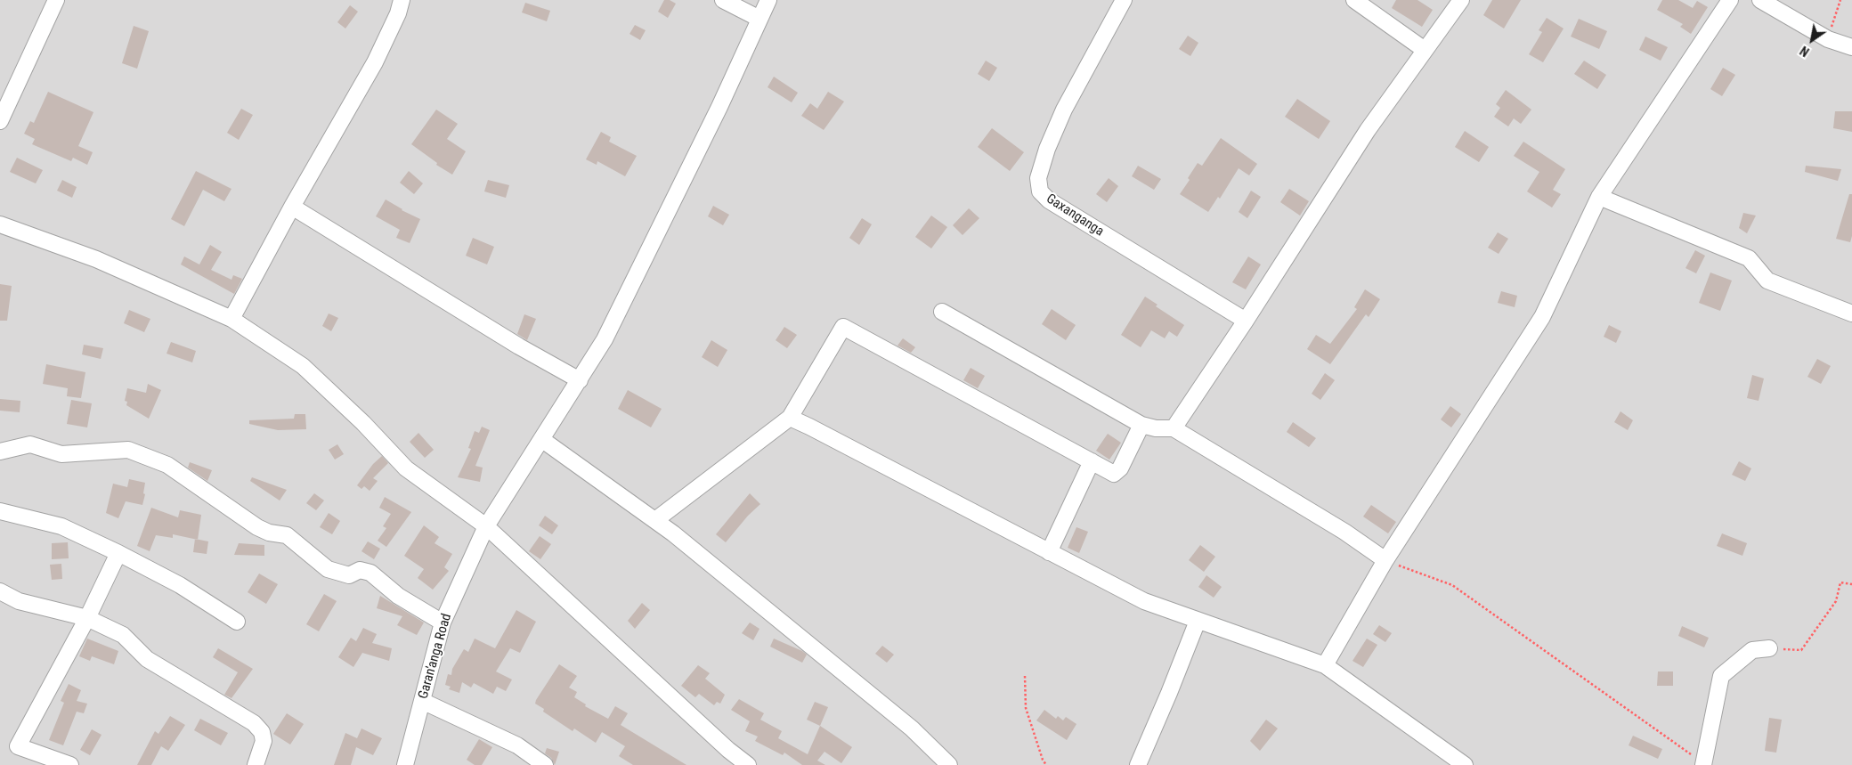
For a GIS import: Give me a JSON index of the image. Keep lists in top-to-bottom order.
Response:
{
  "streets": {
    "street": ["Gaxanganga", "Garan'anga Road"]
  },
  "north": "bottom left"
}
